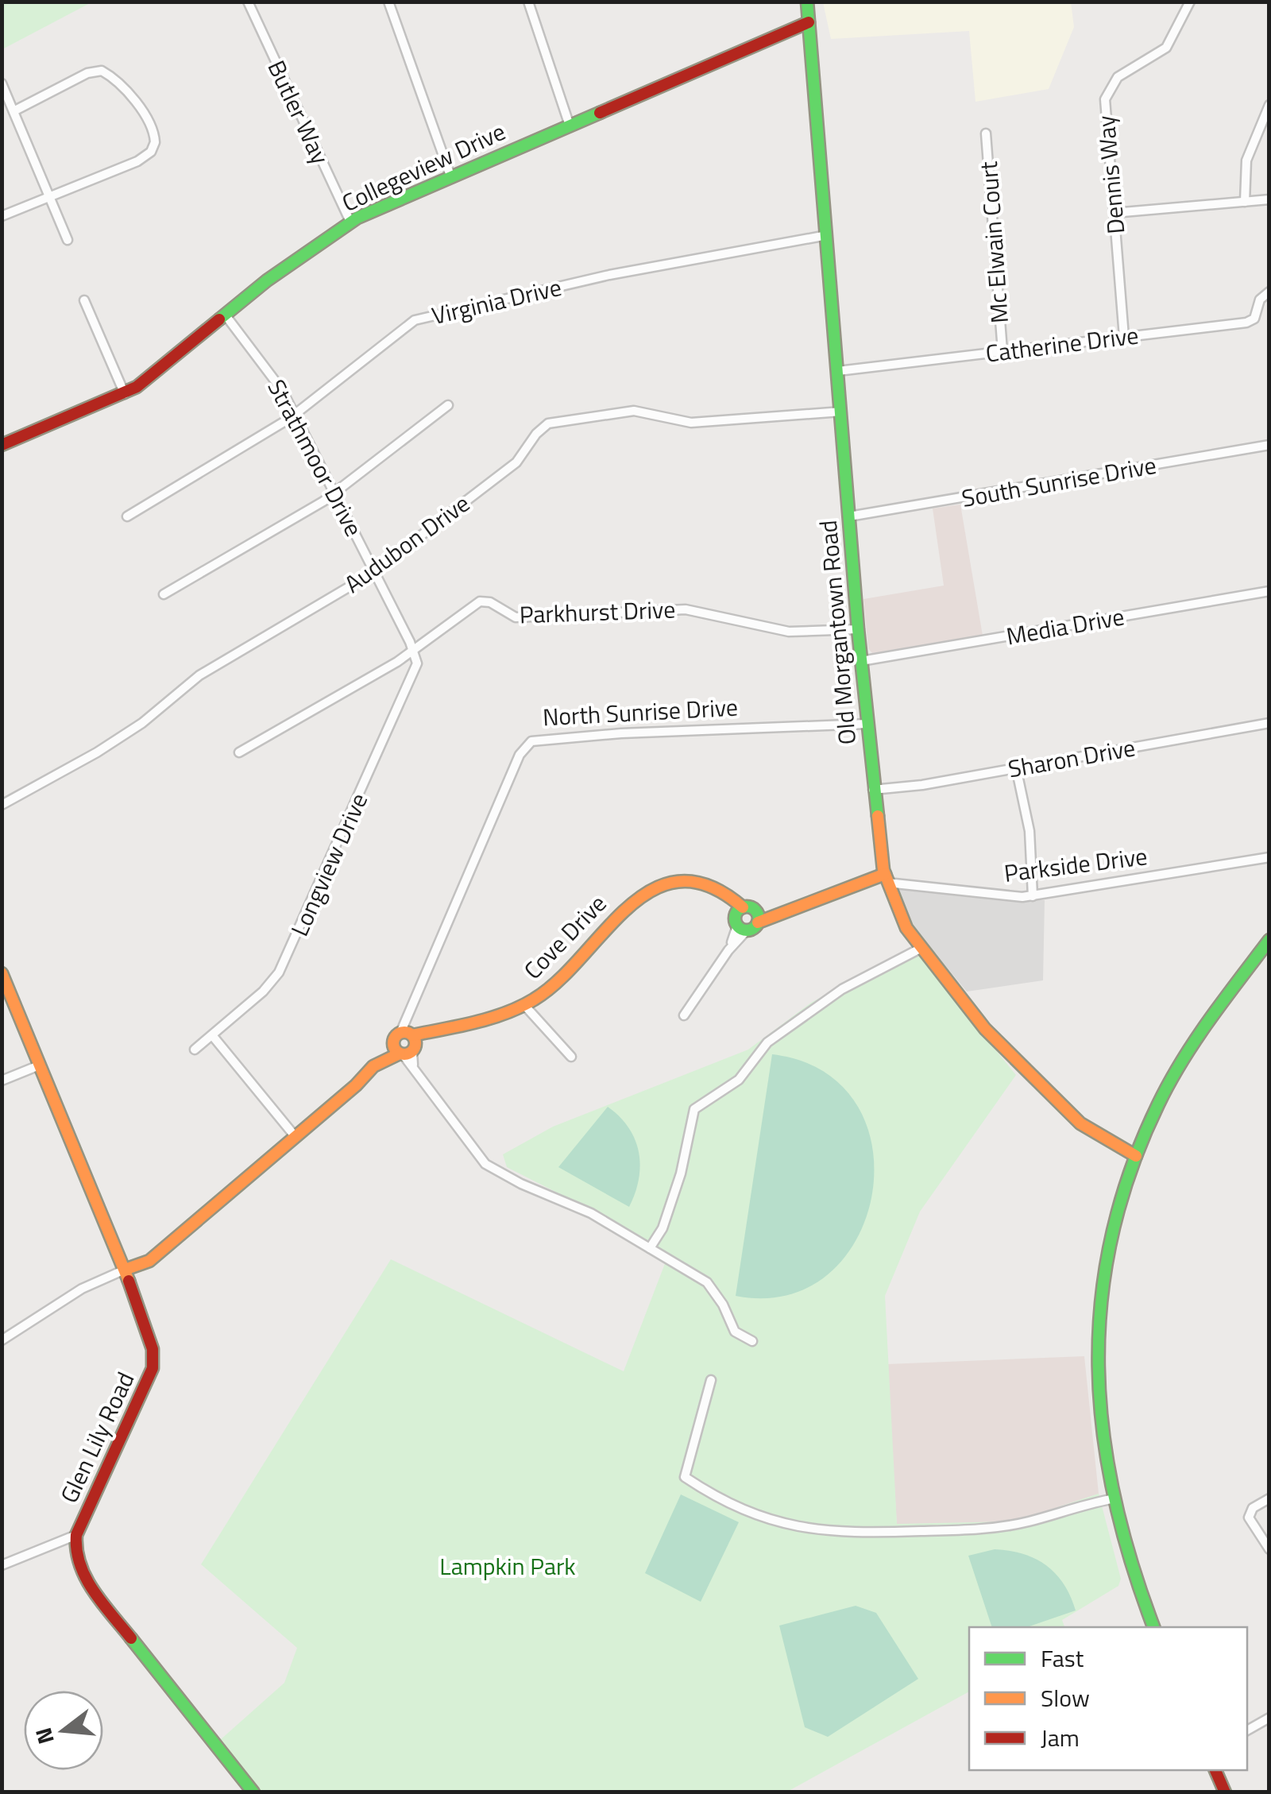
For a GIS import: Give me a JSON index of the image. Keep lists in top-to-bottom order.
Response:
{
  "streets": {
    "street": [
      "Butler Way",
      "Collegeview Drive",
      "Dennis Way",
      "Mc Elwain Court",
      "Virginia Drive",
      "Catherine Drive",
      "Strathmoor Drive",
      "South Sunrise Drive",
      "Audubon Drive",
      "Parkhurst Drive",
      "Media Drive",
      "Old Morgantown Road",
      "North Sunrise Drive",
      "Sharon Drive",
      "Longview Drive",
      "Parkside Drive",
      "Cove Drive",
      "Glen Lily Road"
    ]
  },
  "crossings": [
    ["Butler Way", "Collegeview Drive"],
    ["Collegeview Drive", "Strathmoor Drive"],
    ["Collegeview Drive", "Old Morgantown Road"],
    ["Dennis Way", "Catherine Drive"],
    ["Mc Elwain Court", "Catherine Drive"],
    ["Virginia Drive", "Strathmoor Drive"],
    ["Virginia Drive", "Old Morgantown Road"],
    ["Catherine Drive", "Old Morgantown Road"],
    ["Strathmoor Drive", "Audubon Drive"],
    ["Strathmoor Drive", "Parkhurst Drive"],
    ["Strathmoor Drive", "Longview Drive"],
    ["South Sunrise Drive", "Old Morgantown Road"],
    ["Audubon Drive", "Old Morgantown Road"],
    ["Parkhurst Drive", "Old Morgantown Road"],
    ["Parkhurst Drive", "Longview Drive"],
    ["Media Drive", "Old Morgantown Road"],
    ["Old Morgantown Road", "North Sunrise Drive"],
    ["Old Morgantown Road", "Sharon Drive"],
    ["Old Morgantown Road", "Parkside Drive"],
    ["North Sunrise Drive", "Cove Drive"],
    ["Parkside Drive", "Cove Drive"]
  ],
  "parks": ["Lampkin Park"],
  "legend": ["Fast", "Slow", "Jam"],
  "north": "left"
}
